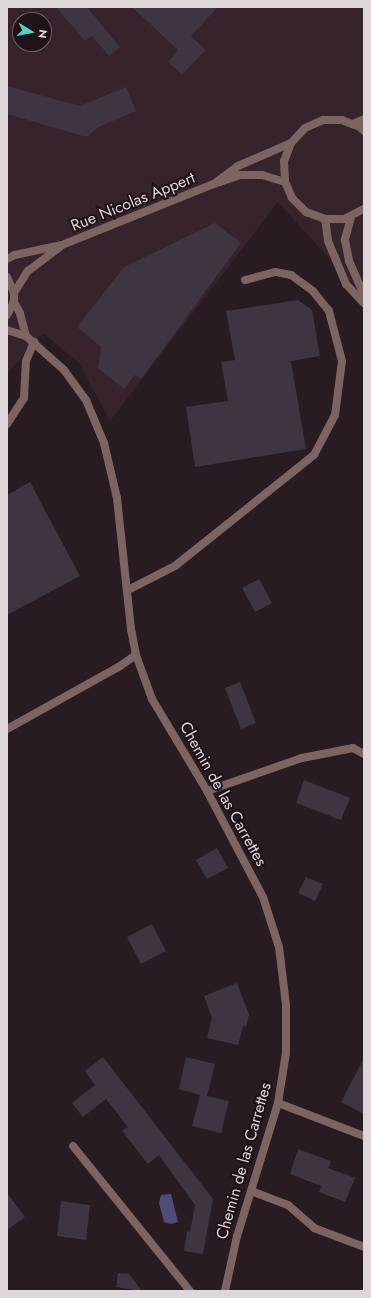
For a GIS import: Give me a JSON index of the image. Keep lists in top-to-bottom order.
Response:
{
  "streets": {
    "street": ["Rue Nicolas Appert", "Chemin de las Carrettes"]
  },
  "north": "right"
}
